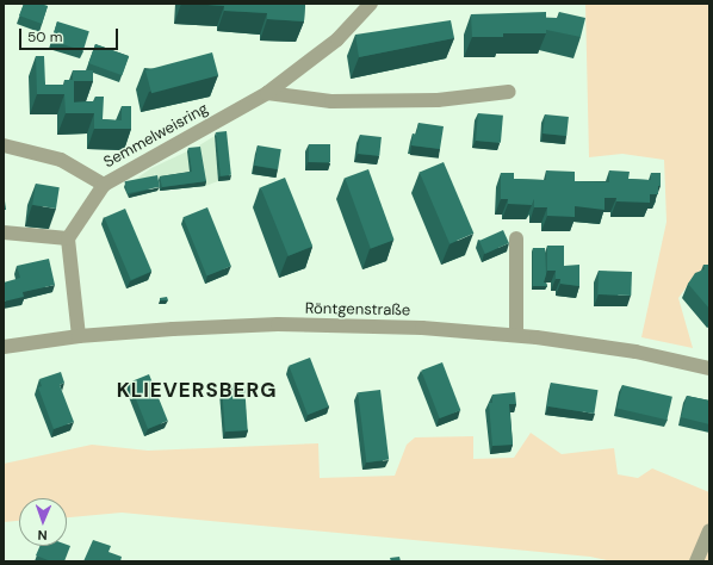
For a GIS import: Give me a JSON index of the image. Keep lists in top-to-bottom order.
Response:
{
  "streets": {
    "street": ["Semmelweisring", "Röntgenstraße"]
  },
  "districts": ["KLIEVERSBERG"],
  "scale_bar": "50 m",
  "north": "bottom"
}
